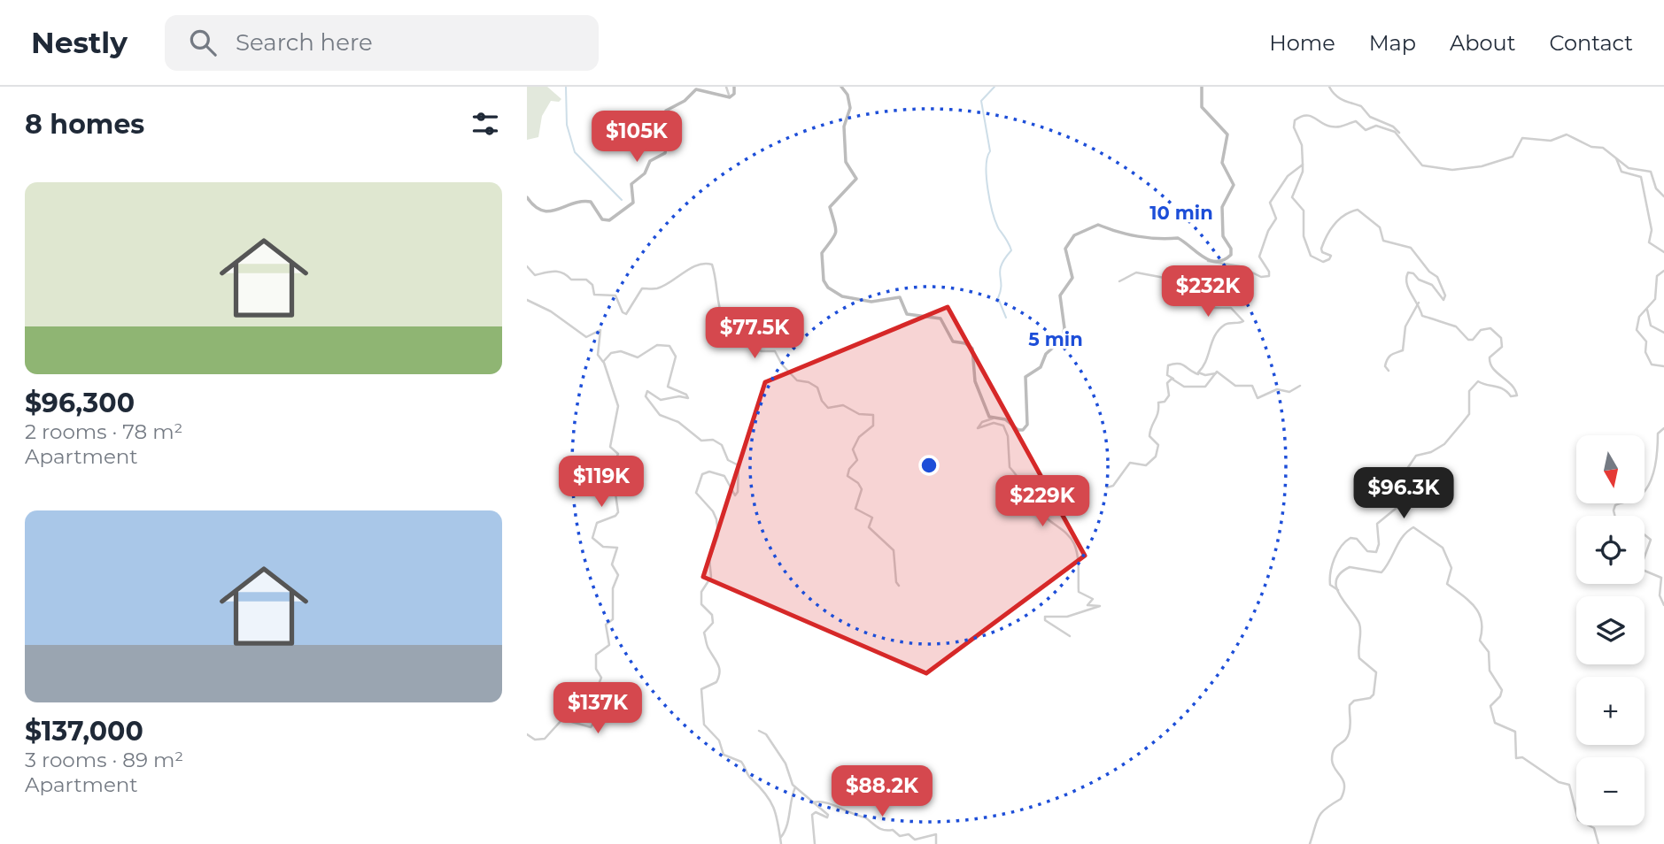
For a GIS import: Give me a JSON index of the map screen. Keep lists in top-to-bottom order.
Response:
{
  "north": "bottom",
  "page": {
    "header": "Nestly",
    "search": "Search here",
    "nav": [
      "Home",
      "Map",
      "About",
      "Contact"
    ],
    "heading": "8 homes",
    "price": [
      "$105K",
      "$232K",
      "$77.5K",
      "$119K",
      "$96.3K",
      "$229K",
      "$137K",
      "$88.2K"
    ],
    "list": [
      {
        "name": "$96,300",
        "note": "2 rooms · 78 m² · Apartment"
      },
      {
        "name": "$137,000",
        "note": "3 rooms · 89 m² · Apartment"
      }
    ],
    "map_buttons": ["+", "−"]
  },
  "rings": ["10 min", "5 min"]
}
